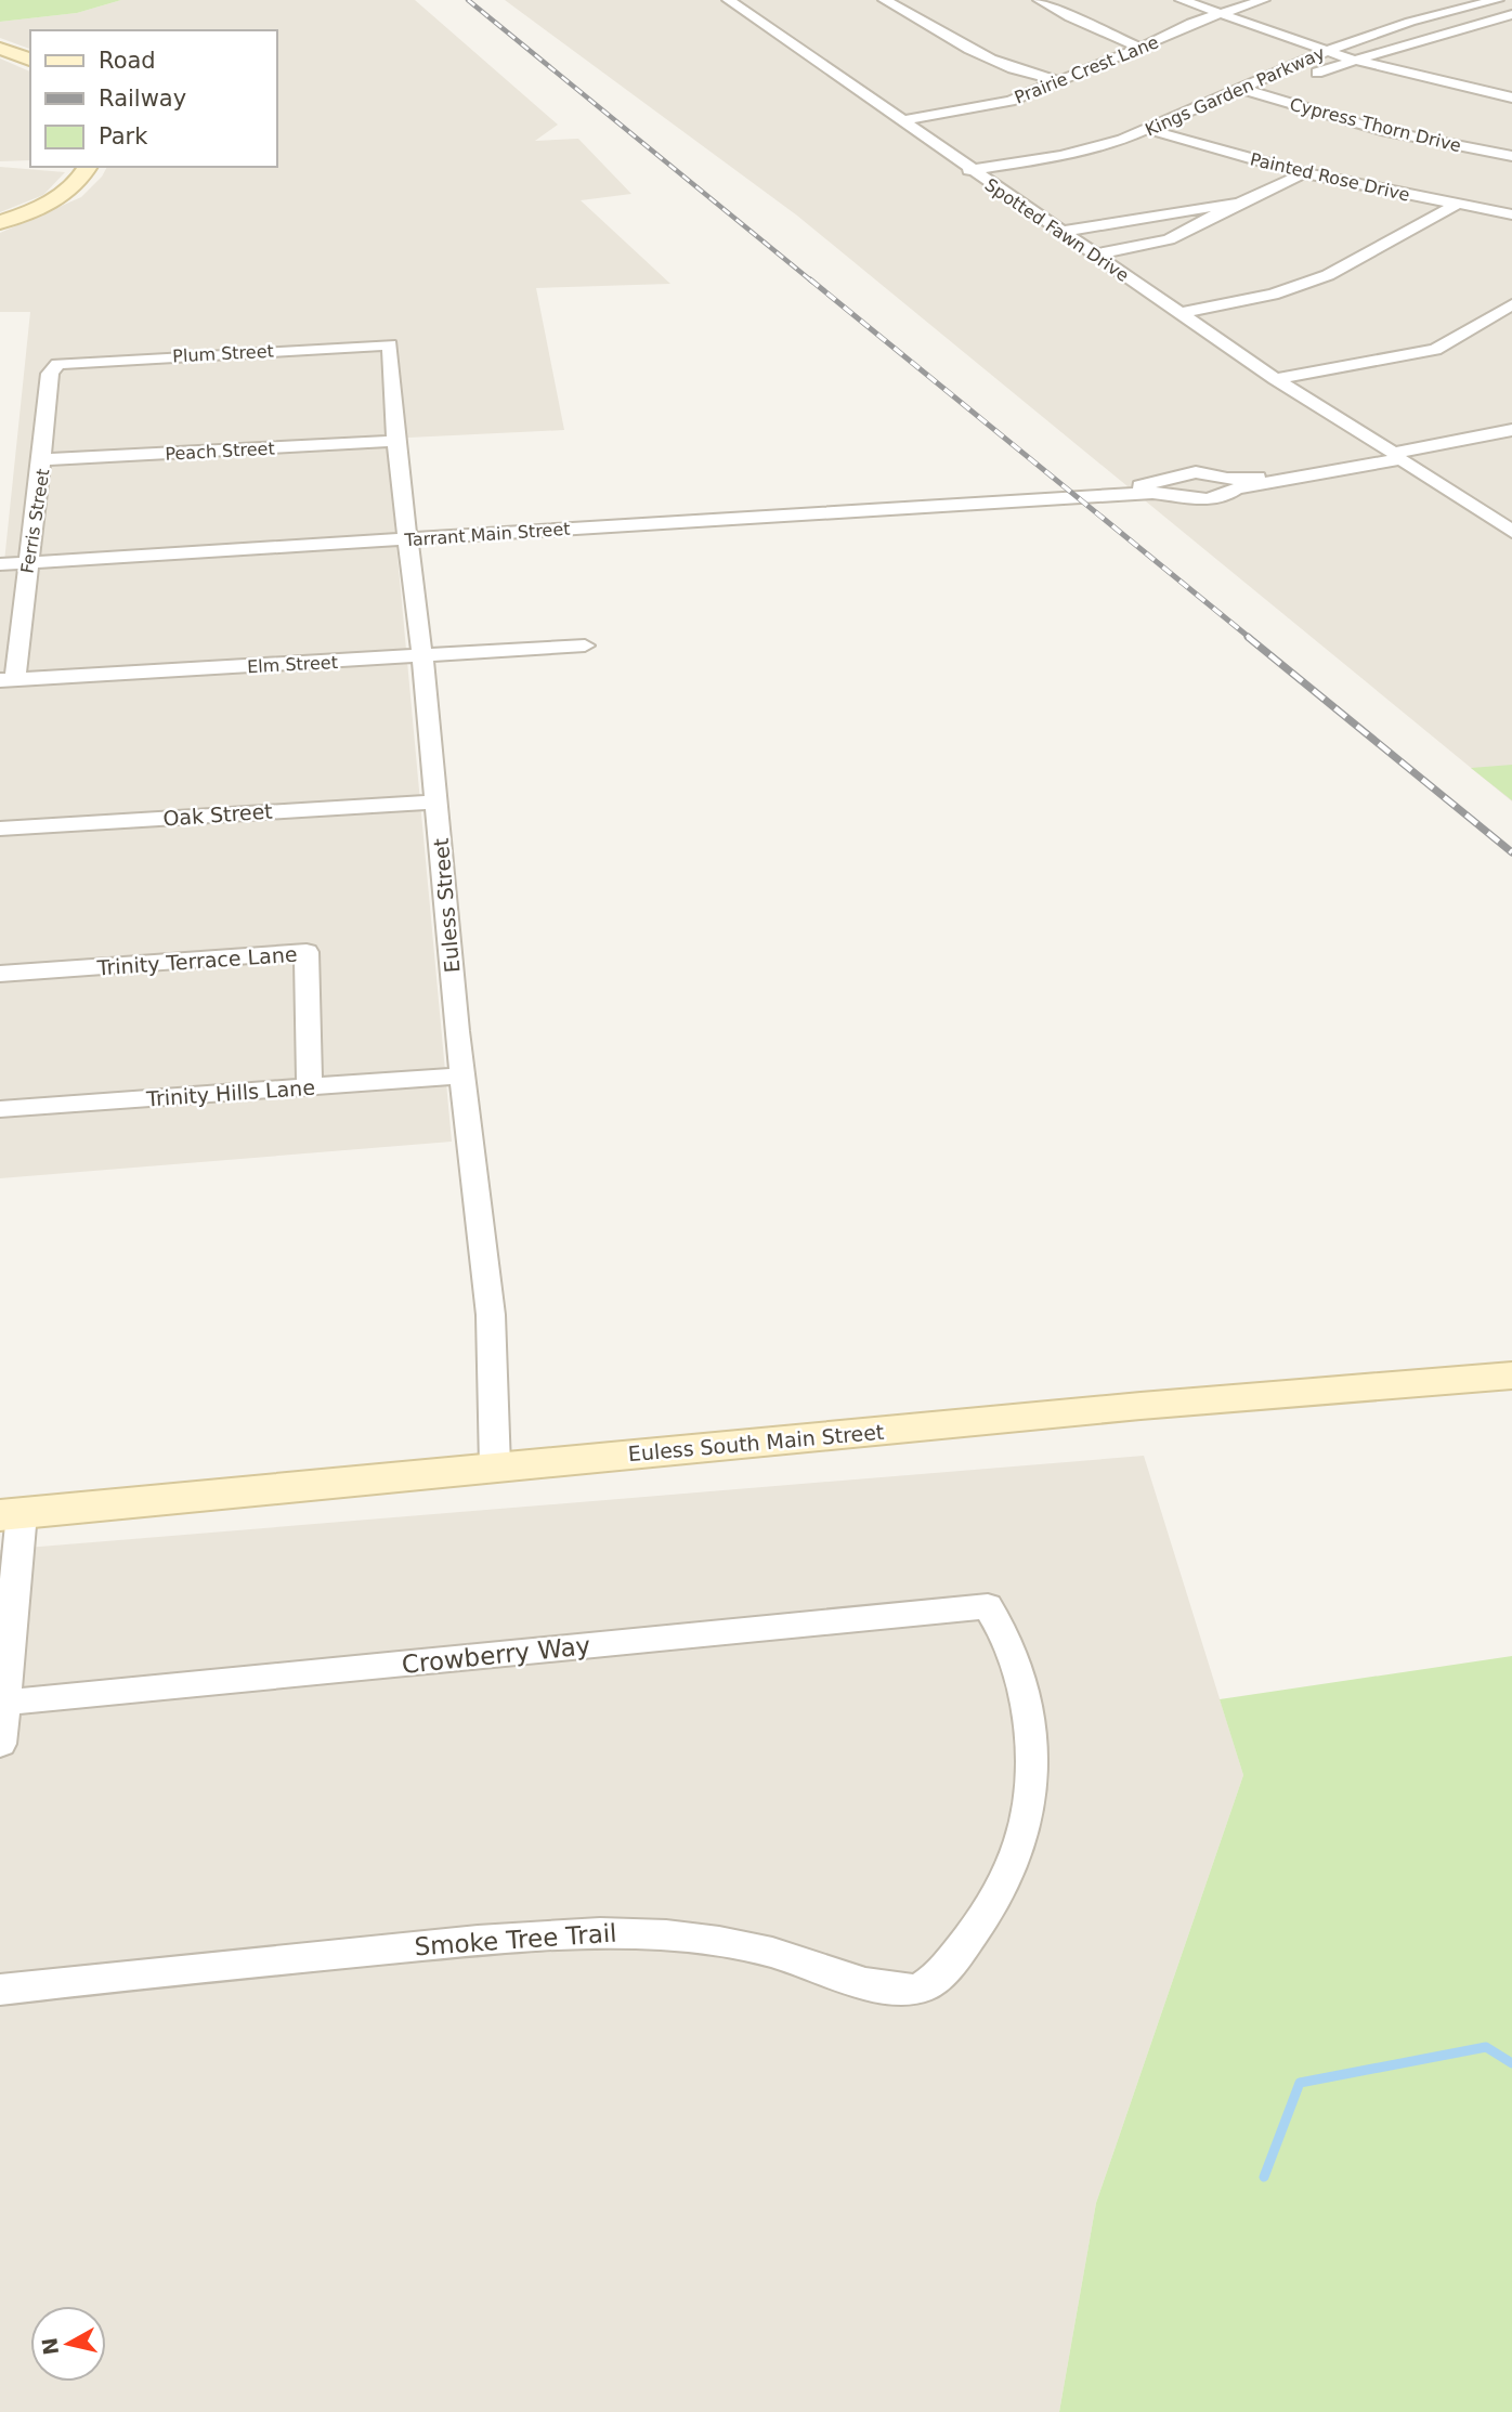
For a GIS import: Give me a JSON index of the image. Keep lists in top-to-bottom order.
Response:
{
  "streets": {
    "street": [
      "Prairie Crest Lane",
      "Kings Garden Parkway",
      "Cypress Thorn Drive",
      "Painted Rose Drive",
      "Spotted Fawn Drive",
      "Plum Street",
      "Peach Street",
      "Ferris Street",
      "Tarrant Main Street",
      "Elm Street",
      "Oak Street",
      "Euless Street",
      "Trinity Terrace Lane",
      "Trinity Hills Lane",
      "Euless South Main Street",
      "Crowberry Way",
      "Smoke Tree Trail"
    ]
  },
  "crossings": [
    ["Prairie Crest Lane", "Spotted Fawn Drive"],
    ["Kings Garden Parkway", "Cypress Thorn Drive"],
    ["Kings Garden Parkway", "Painted Rose Drive"],
    ["Kings Garden Parkway", "Spotted Fawn Drive"],
    ["Plum Street", "Ferris Street"],
    ["Plum Street", "Euless Street"],
    ["Peach Street", "Ferris Street"],
    ["Peach Street", "Euless Street"],
    ["Ferris Street", "Tarrant Main Street"],
    ["Ferris Street", "Elm Street"],
    ["Tarrant Main Street", "Euless Street"],
    ["Elm Street", "Euless Street"],
    ["Oak Street", "Euless Street"],
    ["Euless Street", "Trinity Hills Lane"],
    ["Euless Street", "Euless South Main Street"],
    ["Trinity Terrace Lane", "Trinity Hills Lane"],
    ["Crowberry Way", "Smoke Tree Trail"]
  ],
  "legend": ["Road", "Railway", "Park"],
  "north": "left"
}
